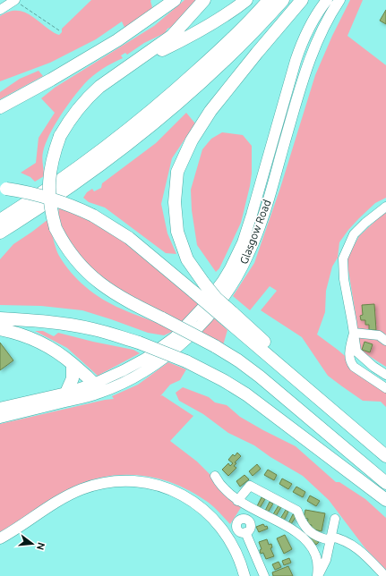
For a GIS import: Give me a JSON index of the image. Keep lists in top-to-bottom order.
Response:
{
  "streets": {
    "main road": ["Glasgow Road"]
  },
  "north": "right"
}
